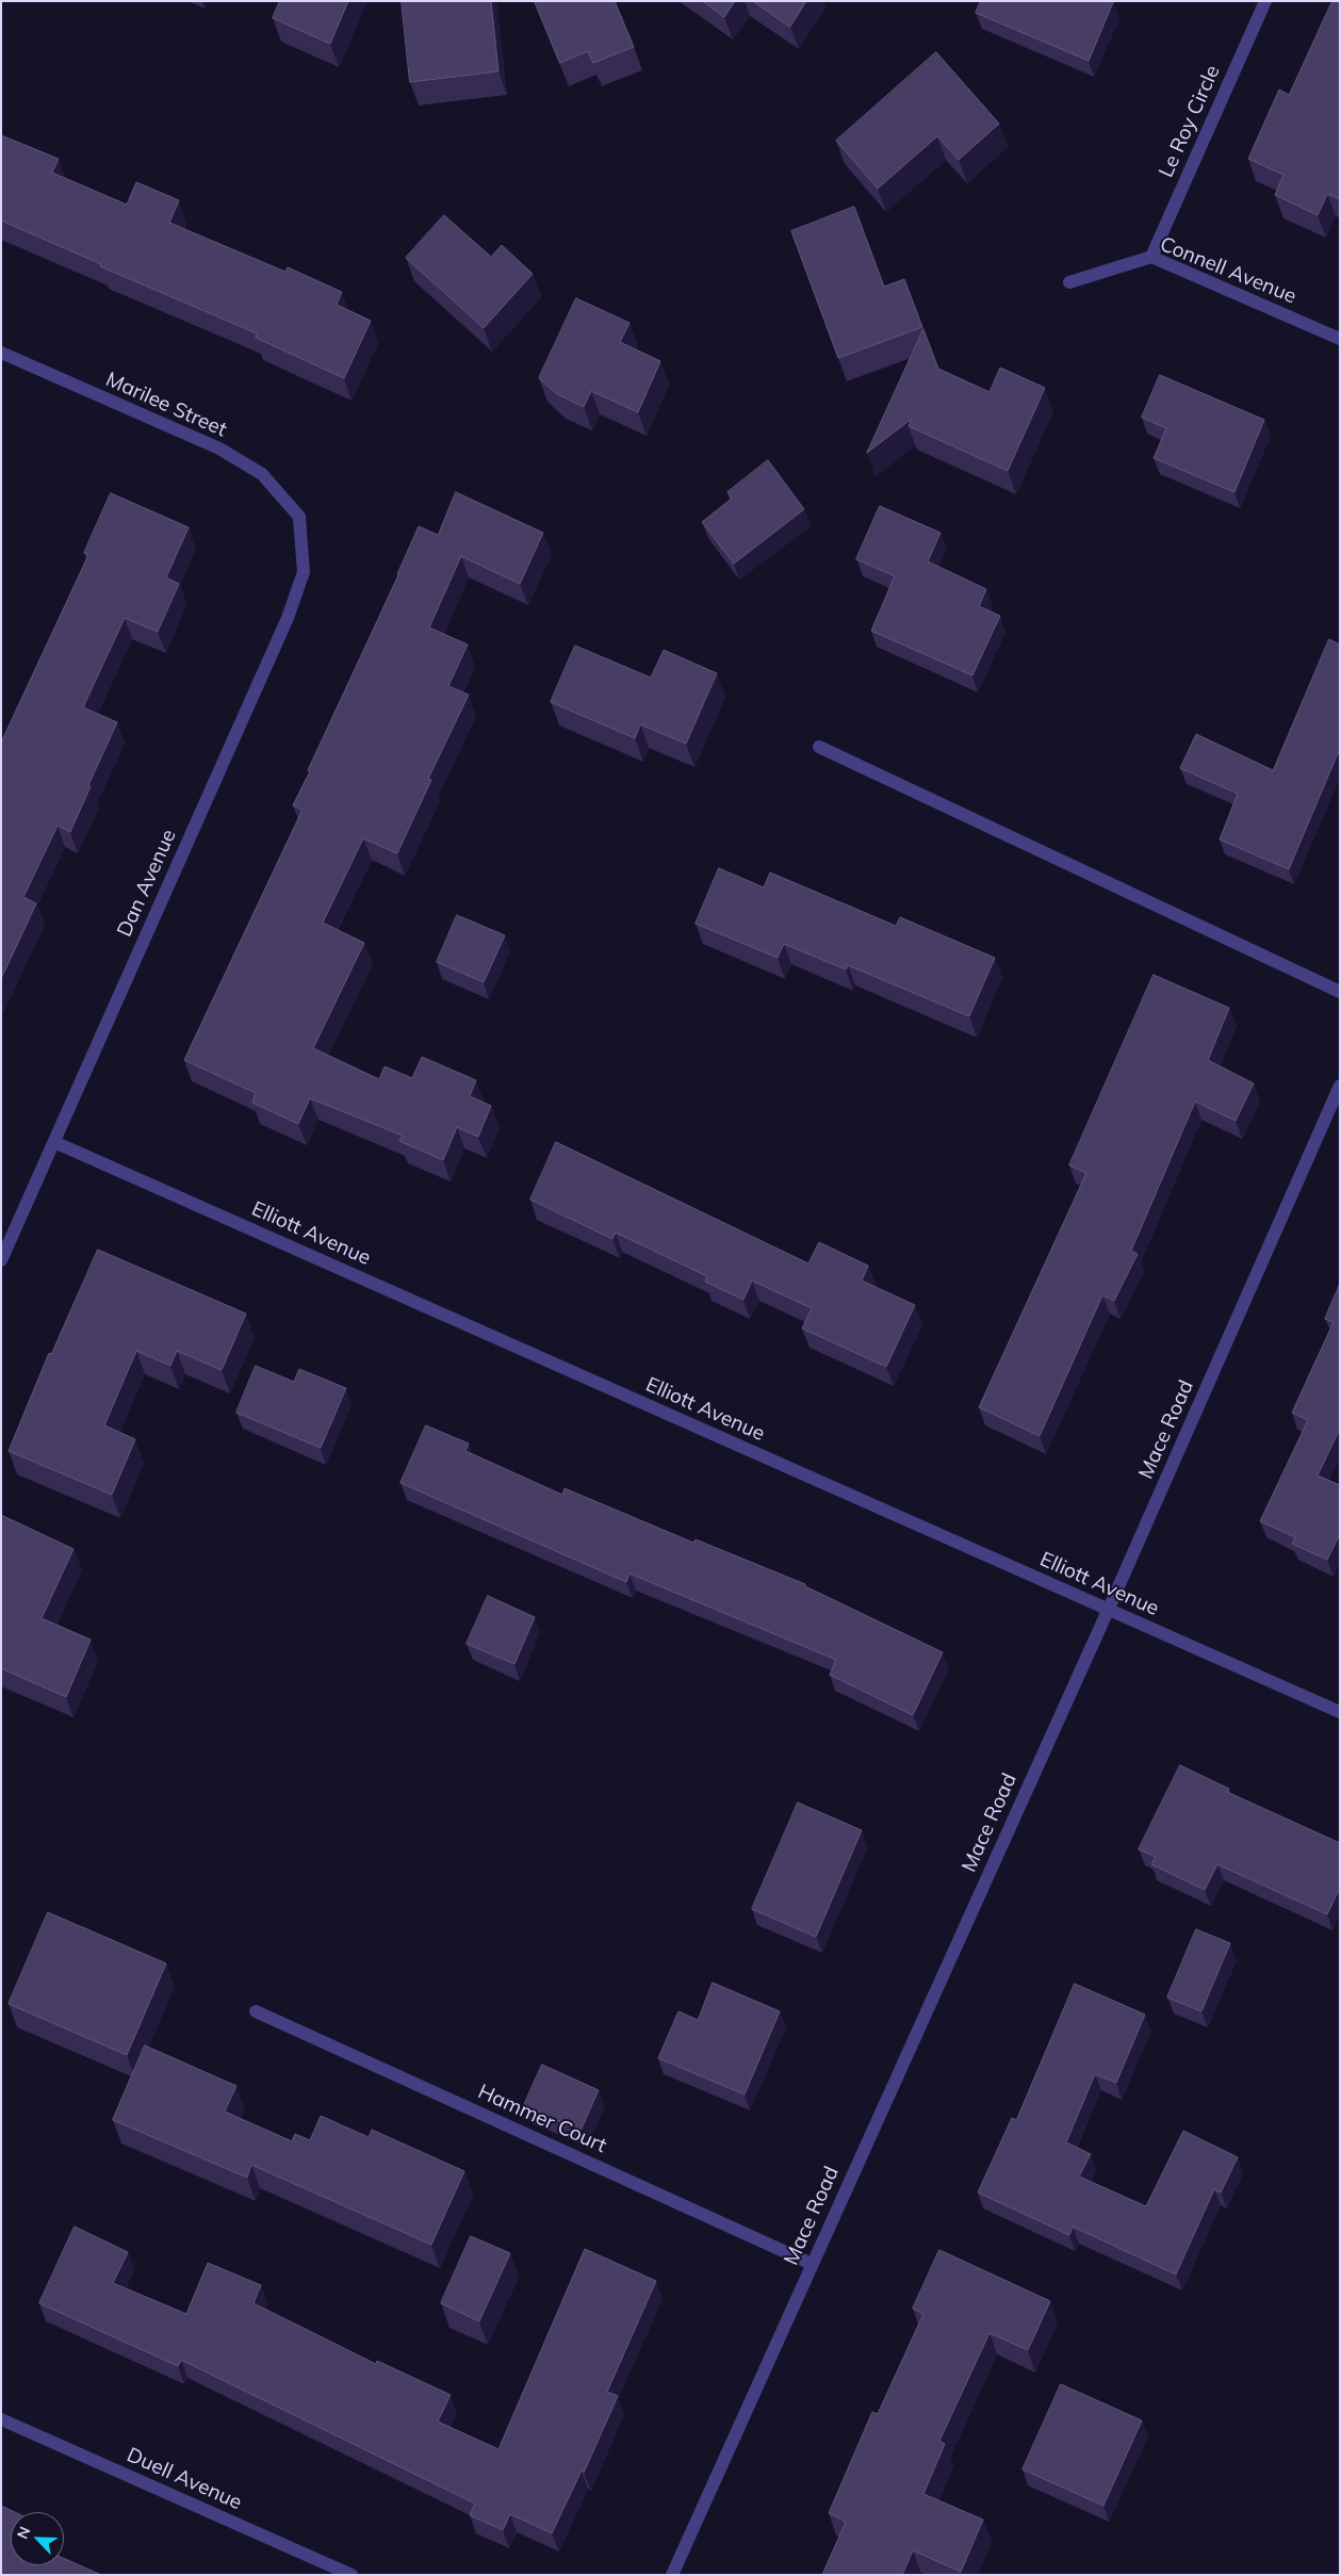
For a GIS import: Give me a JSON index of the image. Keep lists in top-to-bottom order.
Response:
{
  "streets": {
    "street": [
      "Le Roy Circle",
      "Connell Avenue",
      "Marilee Street",
      "Dan Avenue",
      "Elliott Avenue",
      "Mace Road",
      "Hammer Court",
      "Duell Avenue"
    ]
  },
  "crossings": [
    ["Le Roy Circle", "Connell Avenue"],
    ["Marilee Street", "Dan Avenue"],
    ["Dan Avenue", "Elliott Avenue"],
    ["Elliott Avenue", "Mace Road"],
    ["Mace Road", "Hammer Court"]
  ],
  "north": "top left"
}
